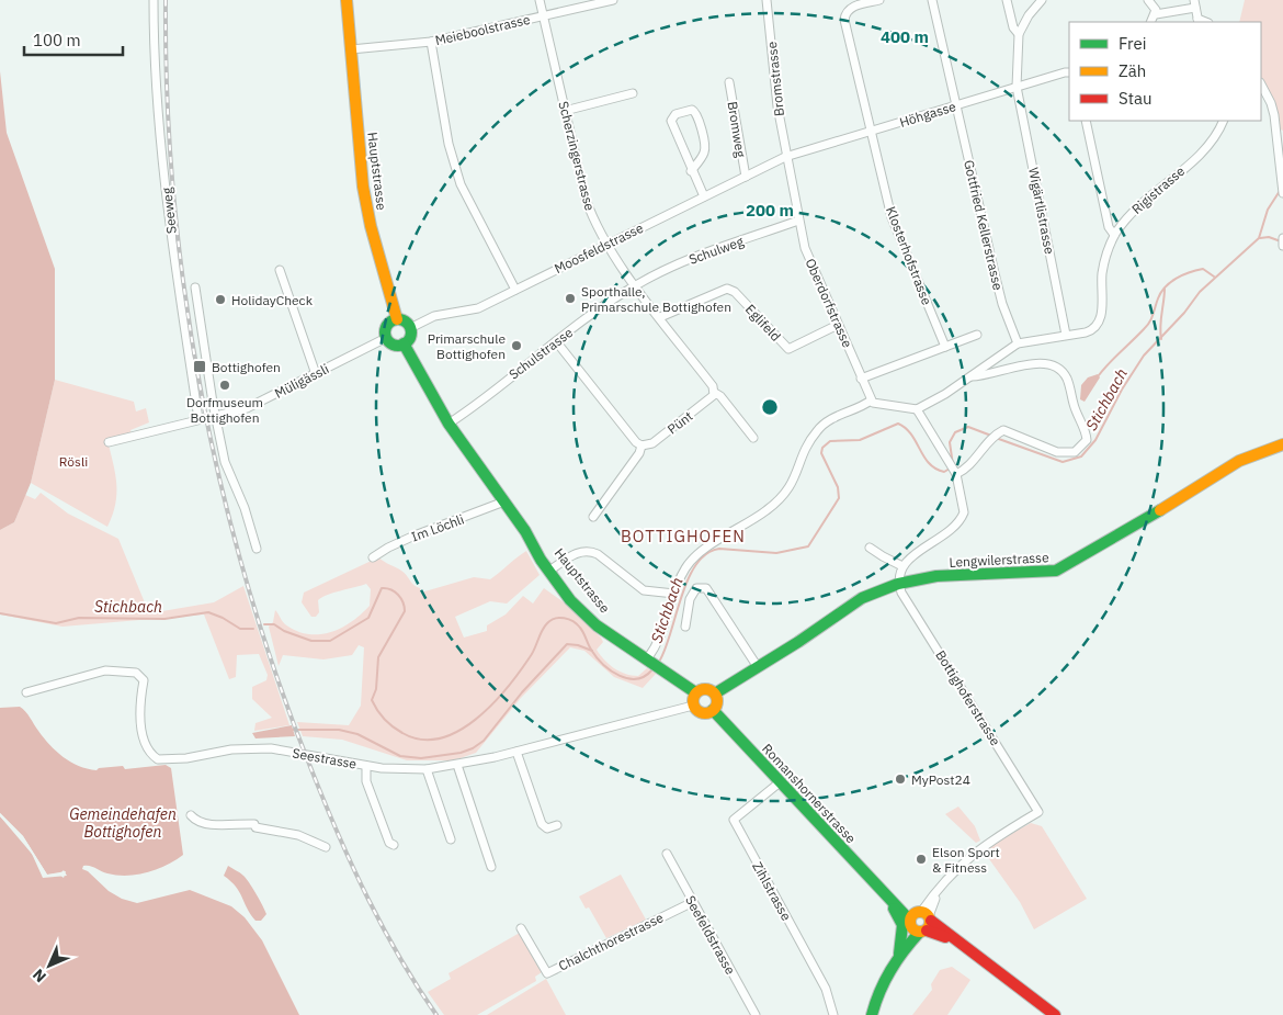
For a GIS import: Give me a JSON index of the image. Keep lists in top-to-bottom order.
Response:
{
  "streets": {
    "main road": ["Hauptstrasse", "Lengwilerstrasse", "Romanshornerstrasse"],
    "street": [
      "Meieboolstrasse",
      "Bromstrasse",
      "Höhgasse",
      "Bromweg",
      "Scherzingerstrasse",
      "Rigistrasse",
      "Seeweg",
      "Wigärtlistrasse",
      "Gottfried Kellerstrasse",
      "Moosfeldstrasse",
      "Schulweg",
      "Klosterhofstrasse",
      "Oberdorfstrasse",
      "Eglifeld",
      "Schulstrasse",
      "Müligässli",
      "Pünt",
      "Im Löchli",
      "Bottighoferstrasse",
      "Seestrasse",
      "Zihlstrasse",
      "Seefeldstrasse",
      "Chalchthorestrasse"
    ]
  },
  "crossings": [
    ["Meieboolstrasse", "Scherzingerstrasse"],
    ["Meieboolstrasse", "Hauptstrasse"],
    ["Bromstrasse", "Höhgasse"],
    ["Bromstrasse", "Moosfeldstrasse"],
    ["Bromstrasse", "Oberdorfstrasse"],
    ["Höhgasse", "Wigärtlistrasse"],
    ["Höhgasse", "Gottfried Kellerstrasse"],
    ["Höhgasse", "Moosfeldstrasse"],
    ["Höhgasse", "Klosterhofstrasse"],
    ["Höhgasse", "Oberdorfstrasse"],
    ["Bromweg", "Moosfeldstrasse"],
    ["Scherzingerstrasse", "Moosfeldstrasse"],
    ["Scherzingerstrasse", "Schulweg"],
    ["Scherzingerstrasse", "Schulstrasse"],
    ["Hauptstrasse", "Moosfeldstrasse"],
    ["Hauptstrasse", "Schulstrasse"],
    ["Hauptstrasse", "Müligässli"],
    ["Hauptstrasse", "Im Löchli"],
    ["Hauptstrasse", "Lengwilerstrasse"],
    ["Hauptstrasse", "Seestrasse"],
    ["Hauptstrasse", "Romanshornerstrasse"],
    ["Rigistrasse", "Wigärtlistrasse"],
    ["Rigistrasse", "Gottfried Kellerstrasse"],
    ["Seeweg", "Müligässli"],
    ["Moosfeldstrasse", "Oberdorfstrasse"],
    ["Moosfeldstrasse", "Müligässli"],
    ["Schulweg", "Oberdorfstrasse"],
    ["Schulweg", "Schulstrasse"],
    ["Oberdorfstrasse", "Eglifeld"],
    ["Lengwilerstrasse", "Bottighoferstrasse"],
    ["Lengwilerstrasse", "Seestrasse"],
    ["Lengwilerstrasse", "Romanshornerstrasse"],
    ["Bottighoferstrasse", "Romanshornerstrasse"],
    ["Seestrasse", "Romanshornerstrasse"],
    ["Romanshornerstrasse", "Zihlstrasse"],
    ["Seefeldstrasse", "Chalchthorestrasse"]
  ],
  "districts": ["BOTTIGHOFEN"],
  "water": ["Stichbach", "Gemeindehafen Bottighofen"],
  "parks": ["Rösli"],
  "places": {
    "other": [
      "Sporthalle, Primarschule Bottighofen",
      "HolidayCheck",
      "Primarschule Bottighofen",
      "Dorfmuseum Bottighofen",
      "MyPost24",
      "Elson Sport & Fitness"
    ],
    "transit": ["Bottighofen"]
  },
  "legend": ["Frei", "Zäh", "Stau"],
  "scale_bar": "100 m",
  "north": "bottom left",
  "rings": ["400 m", "200 m"]
}
